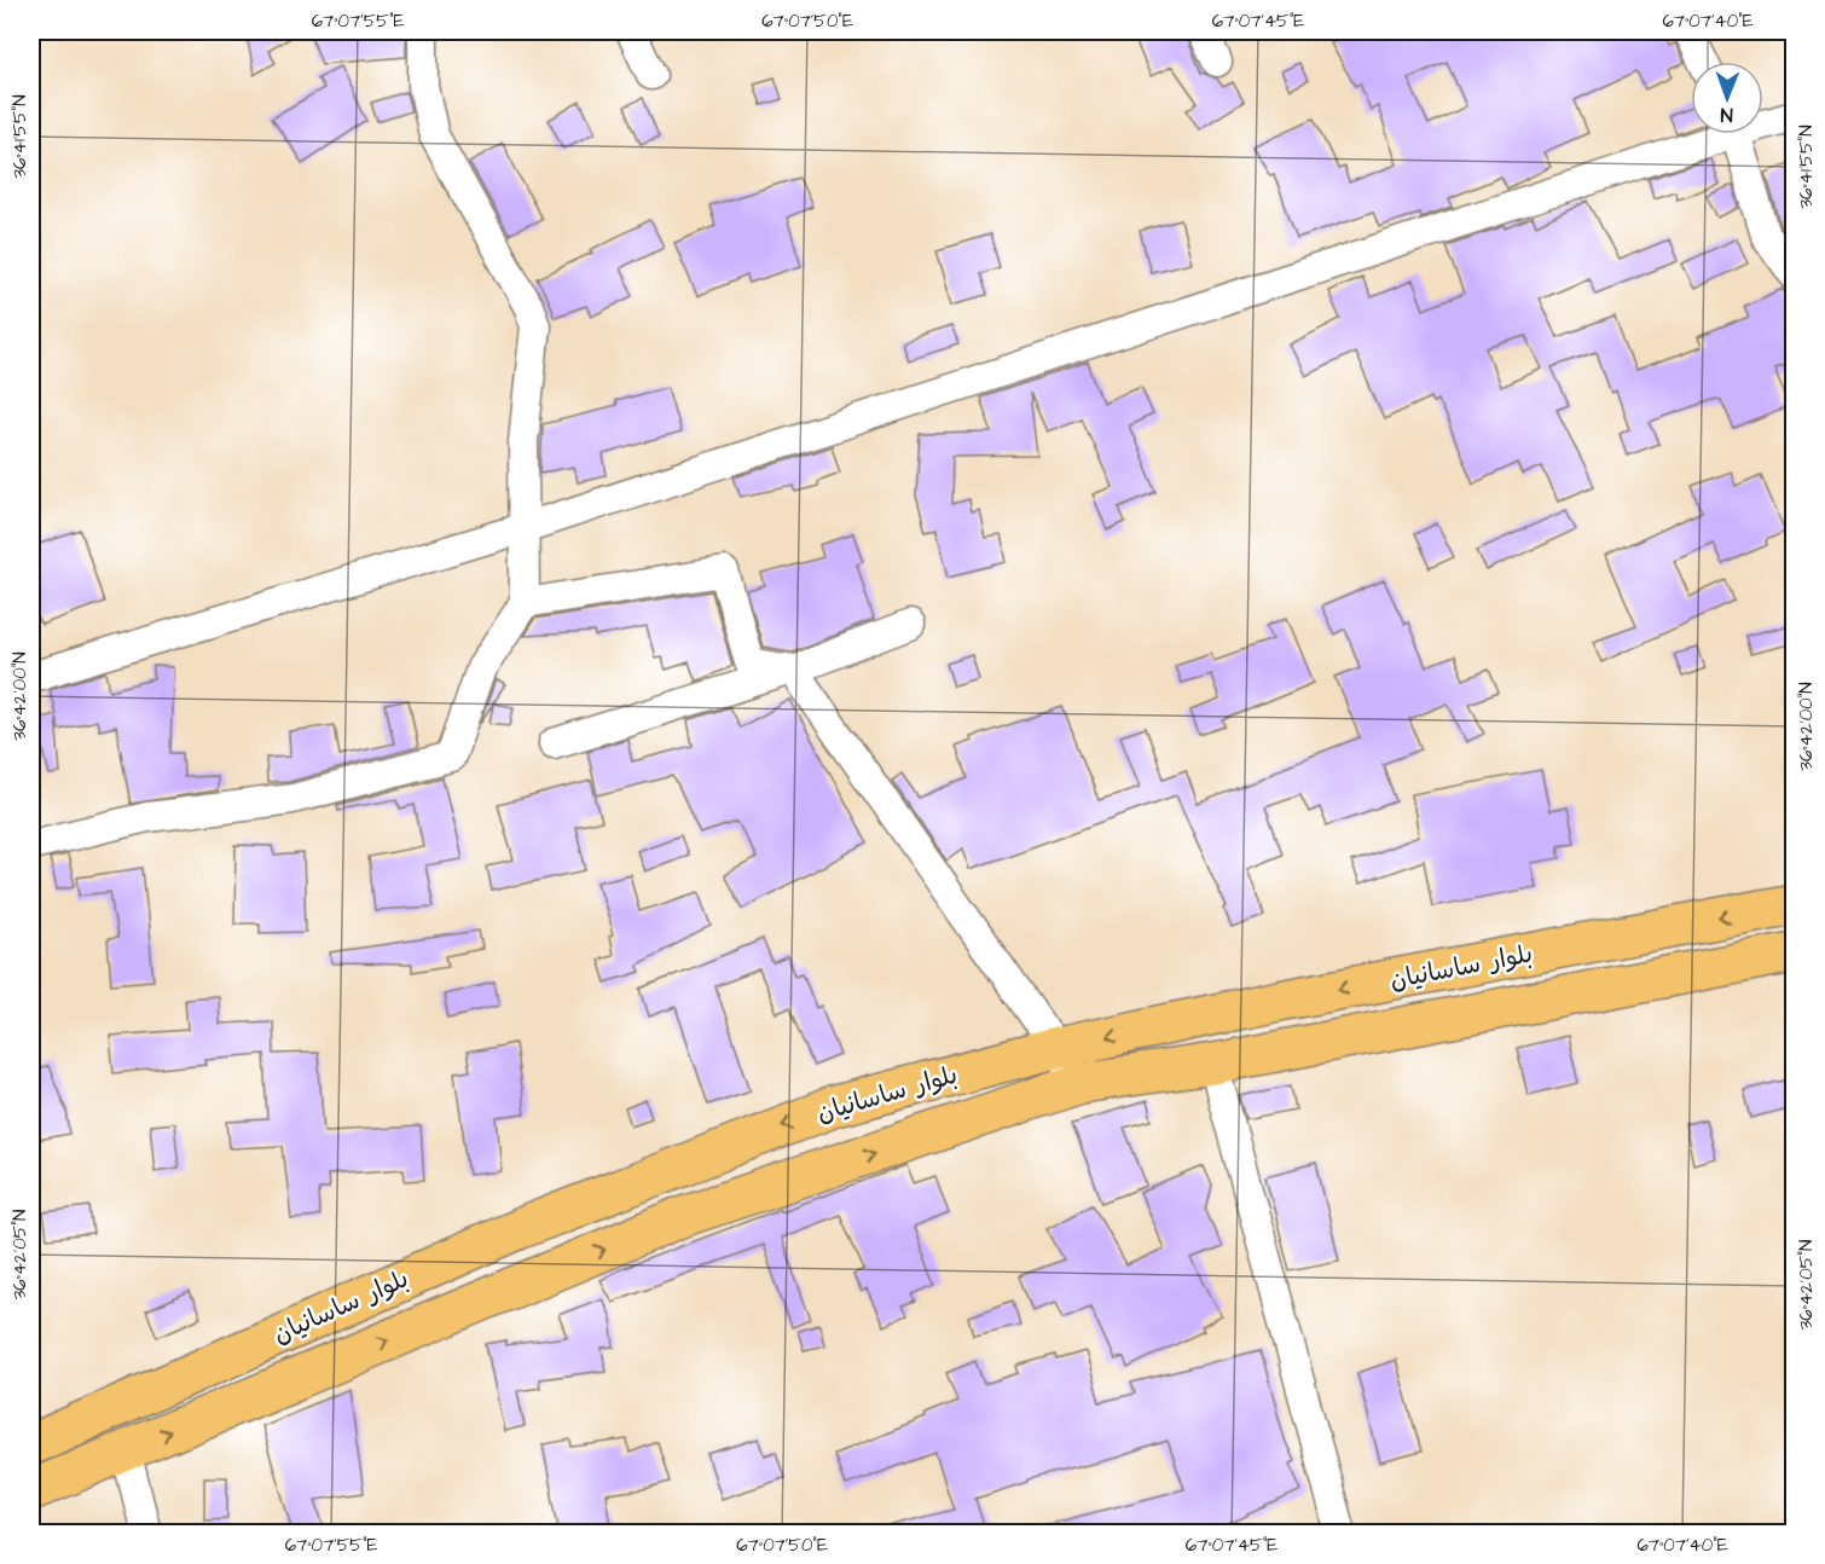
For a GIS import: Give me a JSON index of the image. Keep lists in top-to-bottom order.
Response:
{
  "streets": {
    "highway": ["بلوار ساسانیان"]
  },
  "north": "bottom",
  "coordinates": [
    "67°07'55\"E",
    "67°07'50\"E",
    "67°07'45\"E",
    "67°07'40\"E",
    "36°41'55\"N",
    "36°42'00\"N",
    "36°42'05\"N"
  ]
}
